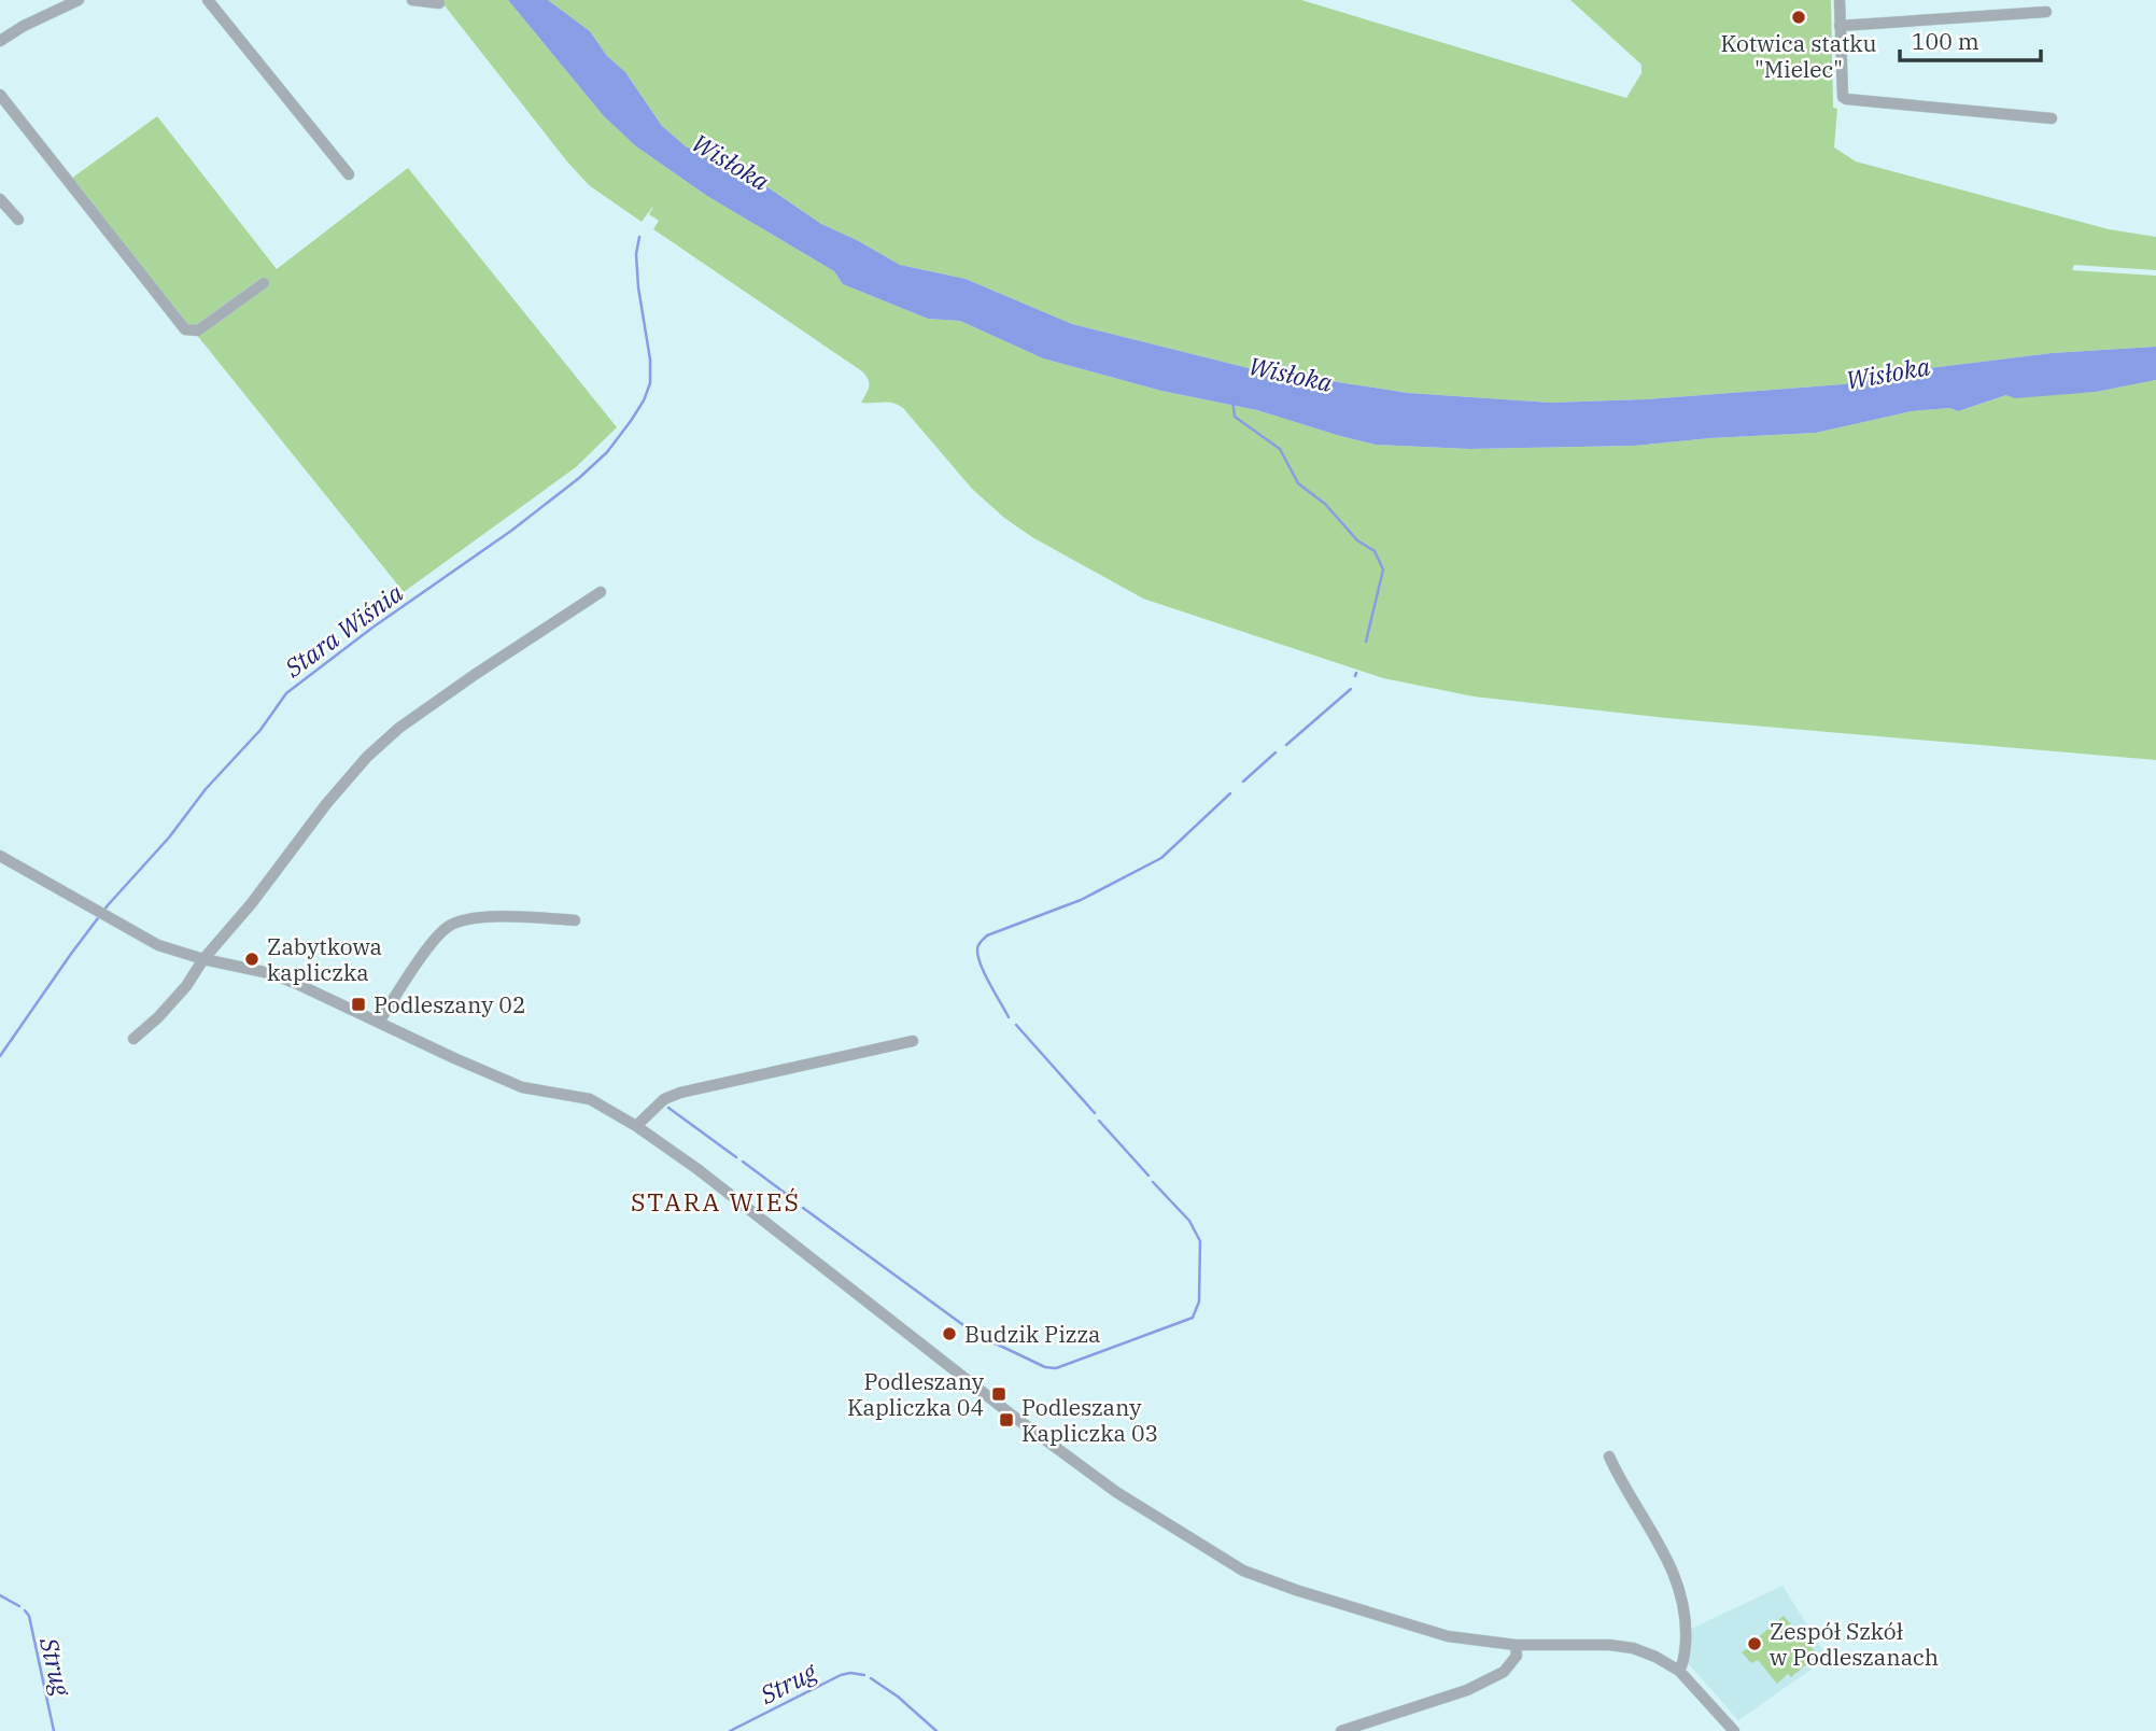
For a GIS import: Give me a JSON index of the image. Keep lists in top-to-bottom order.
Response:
{
  "districts": ["STARA WIEŚ"],
  "water": ["Wisłoka", "Stara Wiśnia", "Strug"],
  "places": {
    "other": [
      "Kotwica statku \"Mielec\"",
      "Zabytkowa kapliczka",
      "Budzik Pizza",
      "Zespół Szkół w Podleszanach"
    ],
    "transit": ["Podleszany 02", "Podleszany Kapliczka 04", "Podleszany Kapliczka 03"]
  },
  "scale_bar": "100 m"
}
